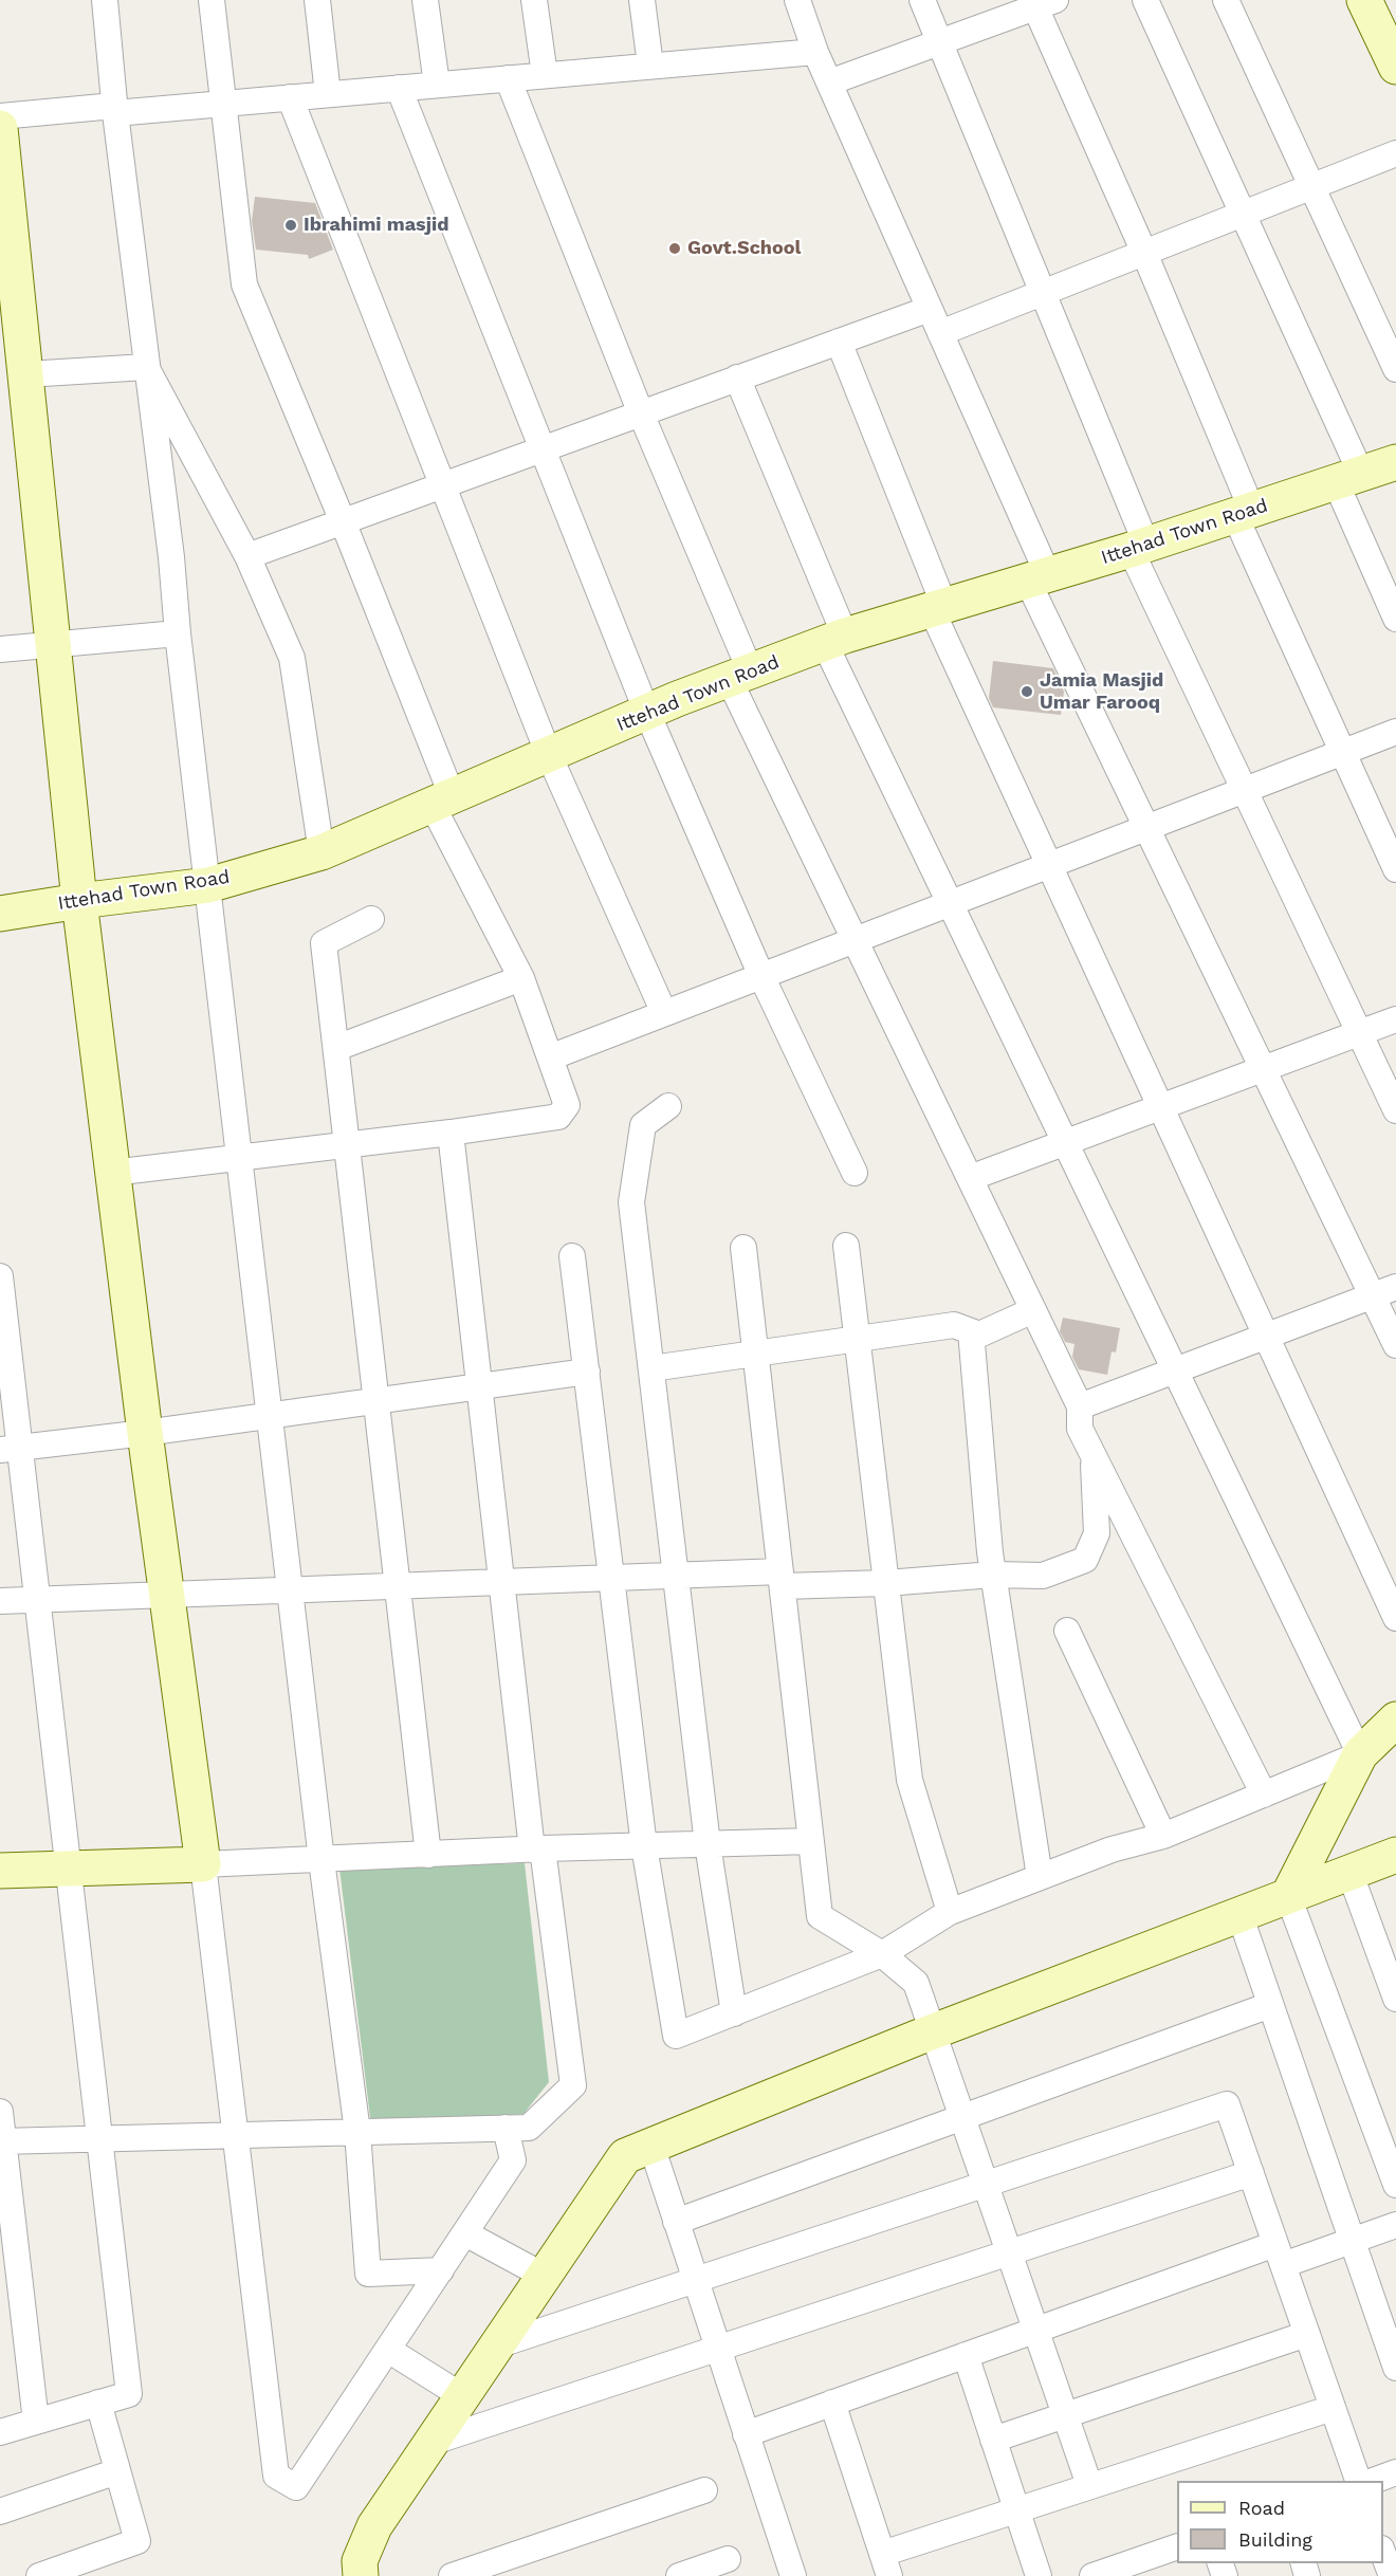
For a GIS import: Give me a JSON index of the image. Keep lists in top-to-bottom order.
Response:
{
  "streets": {
    "street": ["Ittehad Town Road"]
  },
  "places": ["Ibrahimi masjid", "Govt.School", "Jamia Masjid Umar Farooq"],
  "legend": ["Road", "Building"]
}
